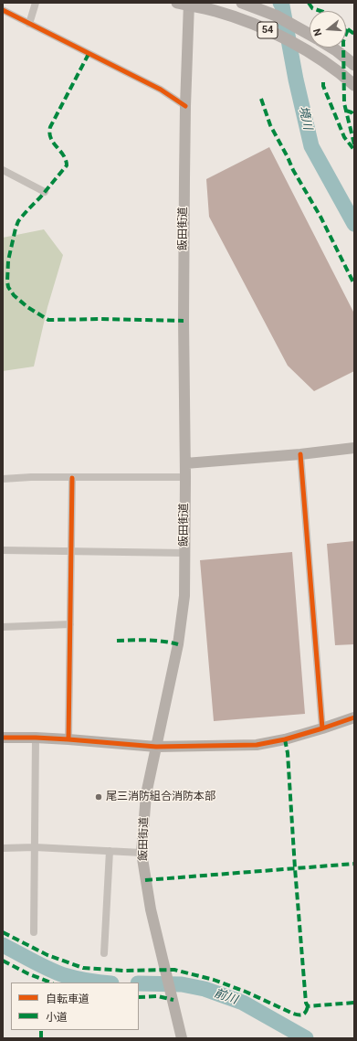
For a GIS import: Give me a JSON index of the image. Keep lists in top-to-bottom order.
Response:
{
  "streets": {
    "main road": ["54", "飯田街道"]
  },
  "crossings": [
    ["54", "飯田街道"]
  ],
  "water": ["境川", "前川"],
  "places": ["尾三消防組合消防本部"],
  "legend": ["自転車道", "小道"],
  "north": "left"
}
